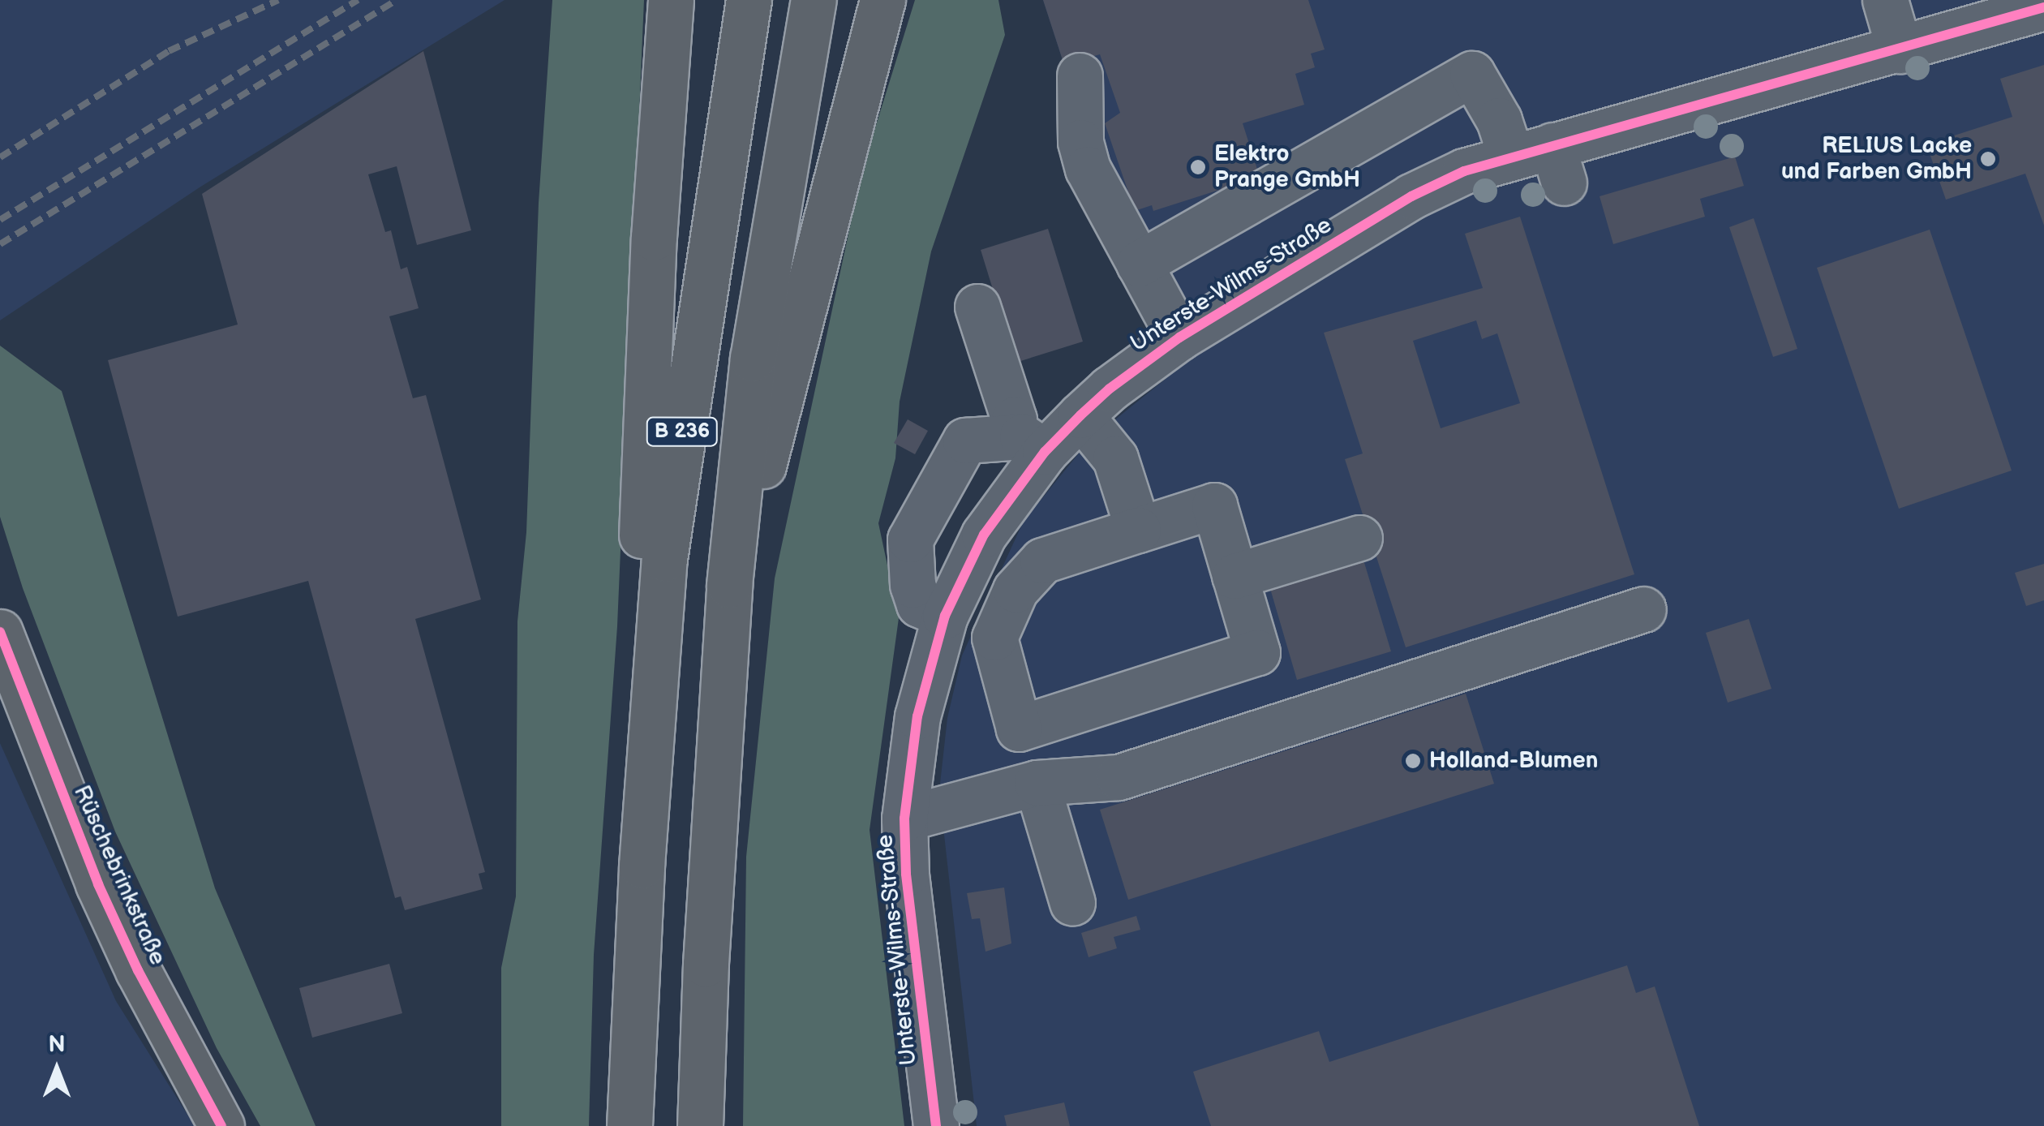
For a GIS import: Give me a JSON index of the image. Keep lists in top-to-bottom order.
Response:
{
  "streets": {
    "main road": ["B 236", "Rüschebrinkstraße"],
    "street": ["Unterste-Wilms-Straße"]
  },
  "places": ["RELIUS Lacke und Farben GmbH", "Elektro Prange GmbH", "Holland-Blumen"],
  "north": "top"
}
